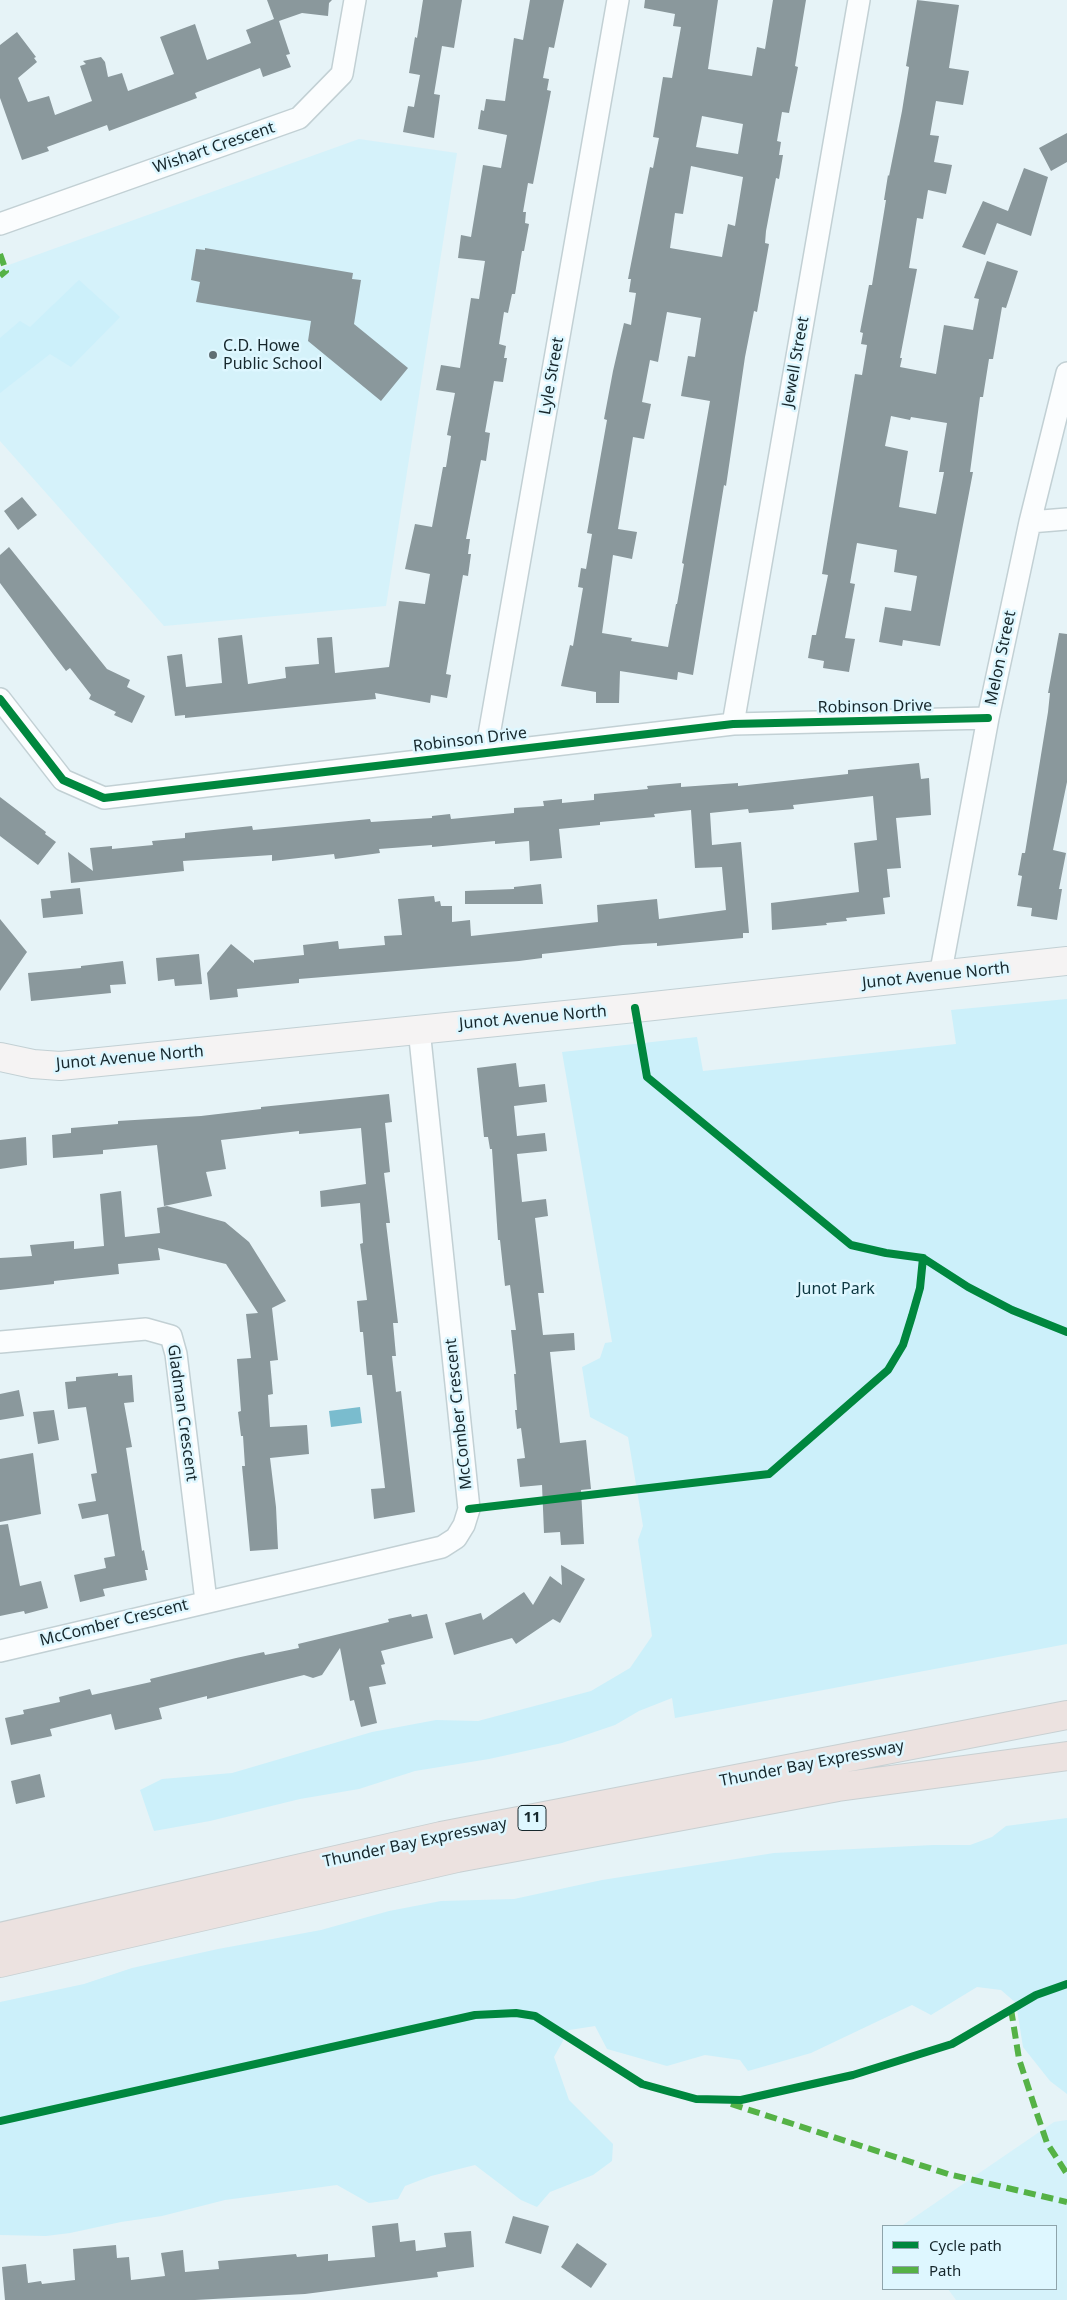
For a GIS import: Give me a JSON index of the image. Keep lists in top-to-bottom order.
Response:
{
  "streets": {
    "highway": ["Thunder Bay Expressway", "11"],
    "main road": ["Junot Avenue North"],
    "street": [
      "Wishart Crescent",
      "Jewell Street",
      "Lyle Street",
      "Melon Street",
      "Robinson Drive",
      "Gladman Crescent",
      "McComber Crescent"
    ]
  },
  "crossings": [
    ["Jewell Street", "Robinson Drive"],
    ["Lyle Street", "Robinson Drive"],
    ["Melon Street", "Robinson Drive"],
    ["Melon Street", "Junot Avenue North"],
    ["Junot Avenue North", "McComber Crescent"],
    ["Gladman Crescent", "McComber Crescent"]
  ],
  "parks": ["Junot Park"],
  "places": ["C.D. Howe Public School"],
  "legend": ["Cycle path", "Path"]
}
